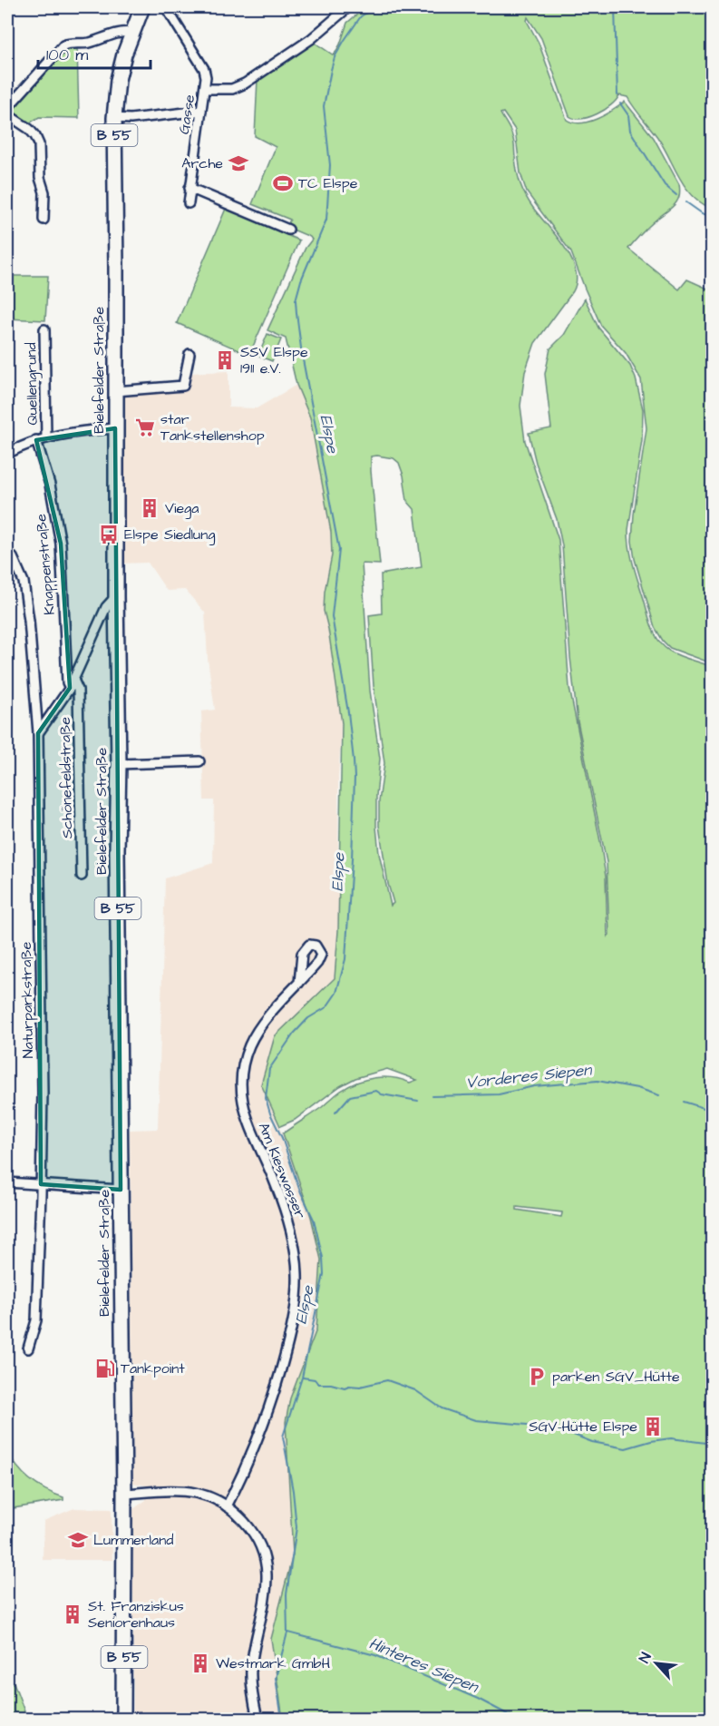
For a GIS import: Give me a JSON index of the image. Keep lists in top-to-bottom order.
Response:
{
  "streets": {
    "main road": ["B 55", "Bielefelder Straße"],
    "street": [
      "Gasse",
      "Quellengrund",
      "Knappenstraße",
      "Schönefeldstraße",
      "Naturparkstraße",
      "Am Kieswasser"
    ]
  },
  "crossings": [
    ["Knappenstraße", "Schönefeldstraße"]
  ],
  "water": ["Elspe", "Vorderes Siepen", "Hinteres Siepen"],
  "places": {
    "school or university": ["Arche", "Lummerland"],
    "sports": ["TC Elspe"],
    "building": [
      "SSV Elspe 1911 e.V.",
      "Viega",
      "SGV-Hütte Elspe",
      "St. Franziskus Seniorenhaus",
      "Westmark GmbH"
    ],
    "supermarket": ["star Tankstellenshop"],
    "bus stop": ["Elspe Siedlung"],
    "fuel station": ["Tankpoint"],
    "parking": ["parken SGV_Hütte"]
  },
  "scale_bar": "100 m",
  "north": "top left"
}
